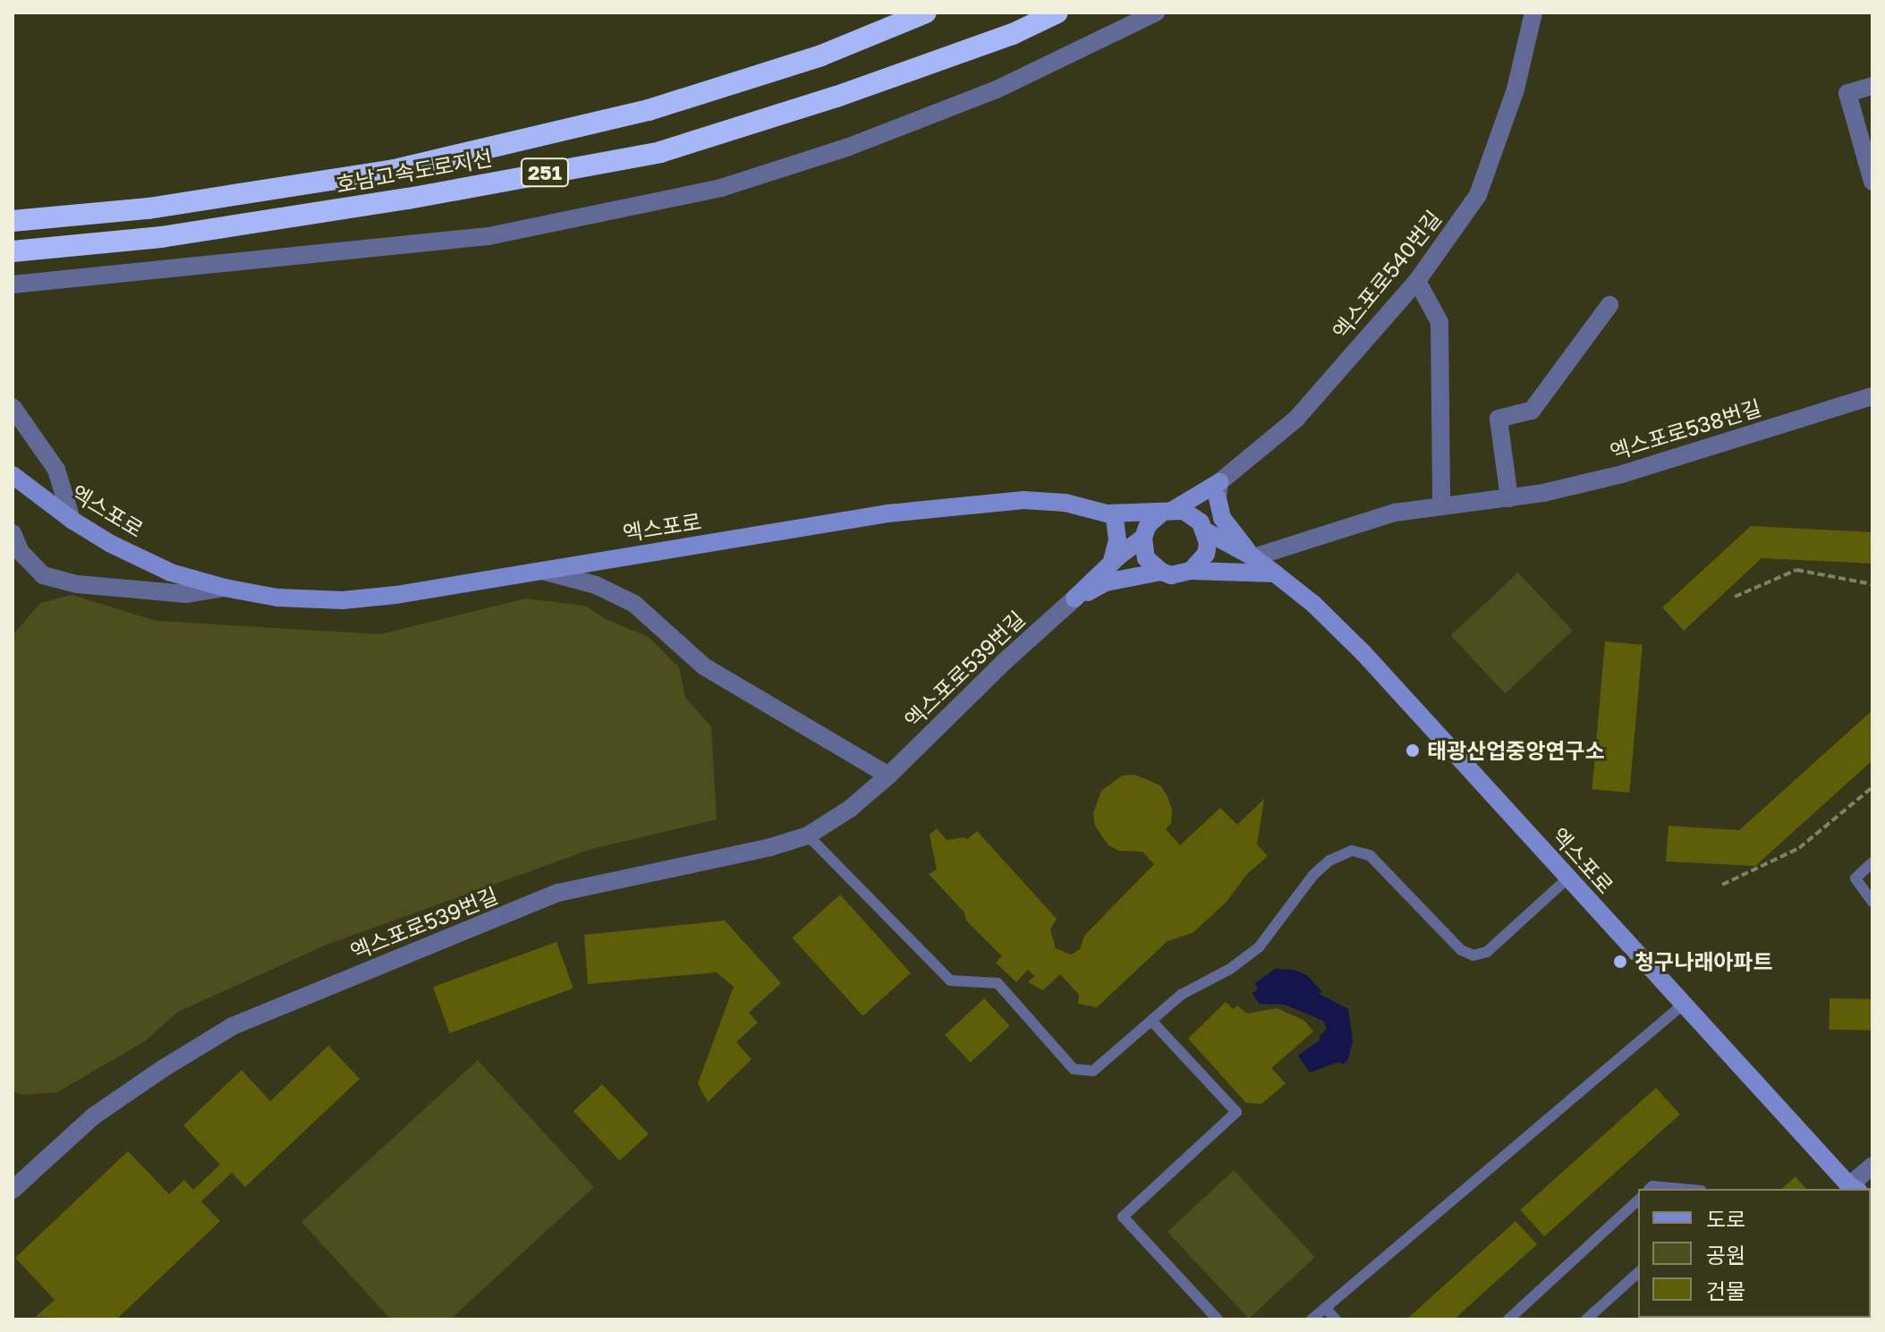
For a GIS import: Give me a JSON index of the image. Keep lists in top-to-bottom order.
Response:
{
  "streets": {
    "highway": ["호남고속도로지선", "251"],
    "main road": ["엑스포로"],
    "street": ["엑스포로540번길", "엑스포로538번길", "엑스포로539번길"]
  },
  "crossings": [
    ["엑스포로538번길", "엑스포로"]
  ],
  "places": ["태광산업중앙연구소", "청구나래아파트"],
  "legend": ["도로", "공원", "건물"]
}
